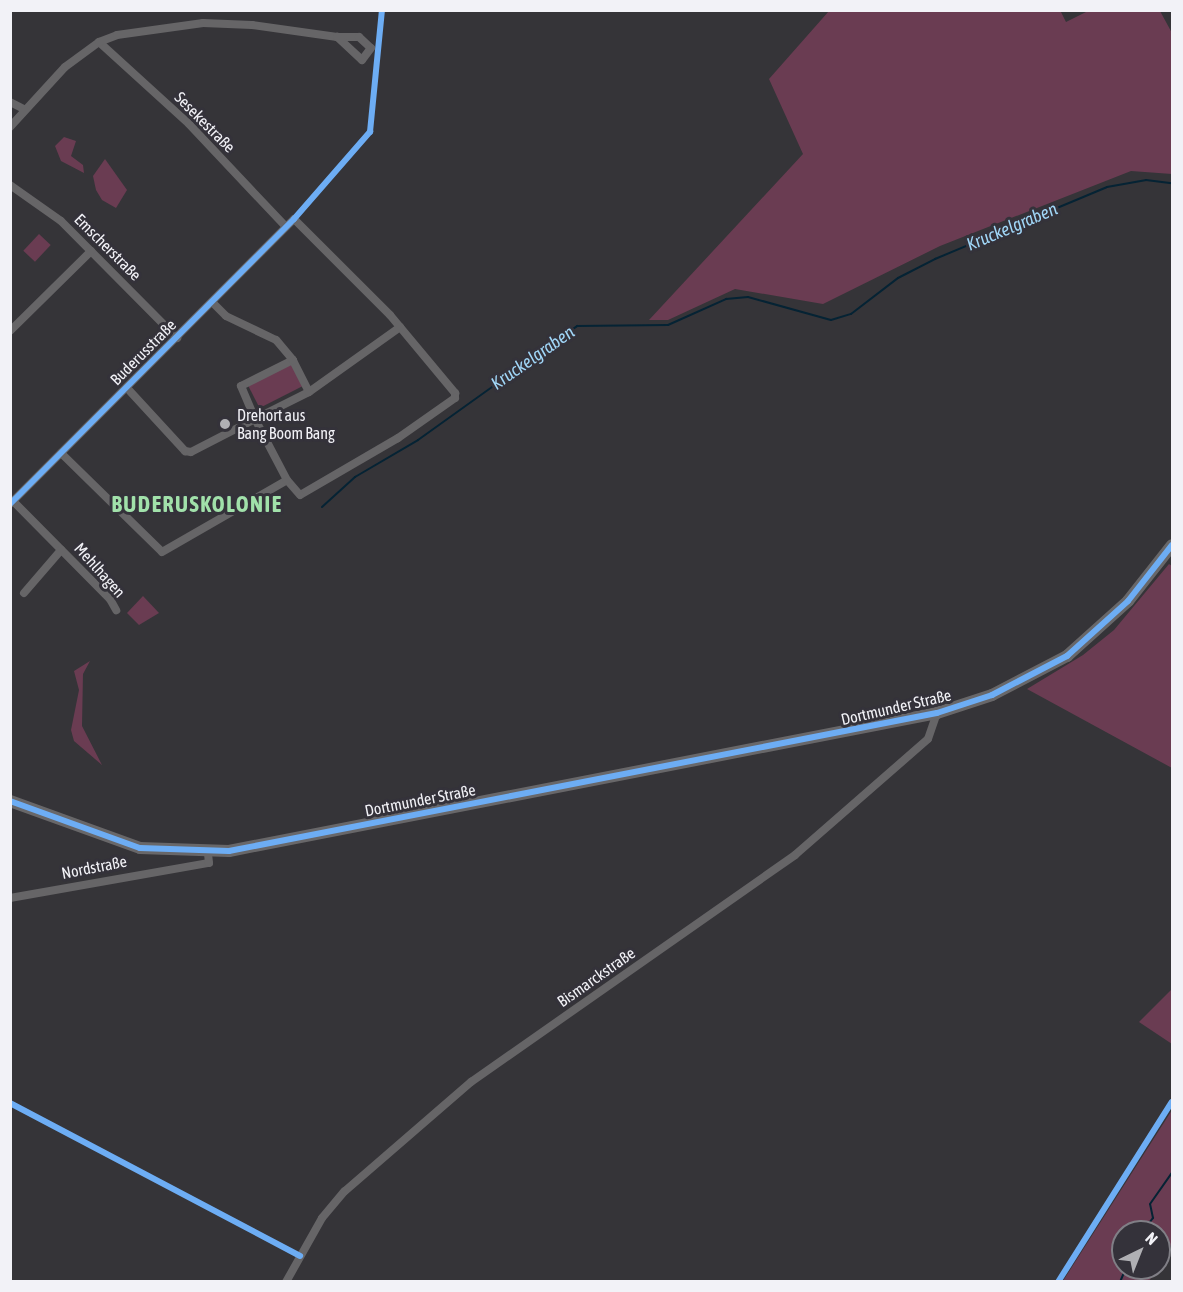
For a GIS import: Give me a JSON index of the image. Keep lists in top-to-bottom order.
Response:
{
  "streets": {
    "main road": ["Dortmunder Straße"],
    "street": [
      "Sesekestraße",
      "Emscherstraße",
      "Buderusstraße",
      "Mehlhagen",
      "Nordstraße",
      "Bismarckstraße"
    ]
  },
  "crossings": [
    ["Sesekestraße", "Buderusstraße"],
    ["Emscherstraße", "Buderusstraße"],
    ["Buderusstraße", "Mehlhagen"],
    ["Dortmunder Straße", "Nordstraße"],
    ["Dortmunder Straße", "Bismarckstraße"]
  ],
  "districts": ["BUDERUSKOLONIE"],
  "water": ["Kruckelgraben"],
  "places": ["Drehort aus Bang Boom Bang"],
  "north": "top right"
}
